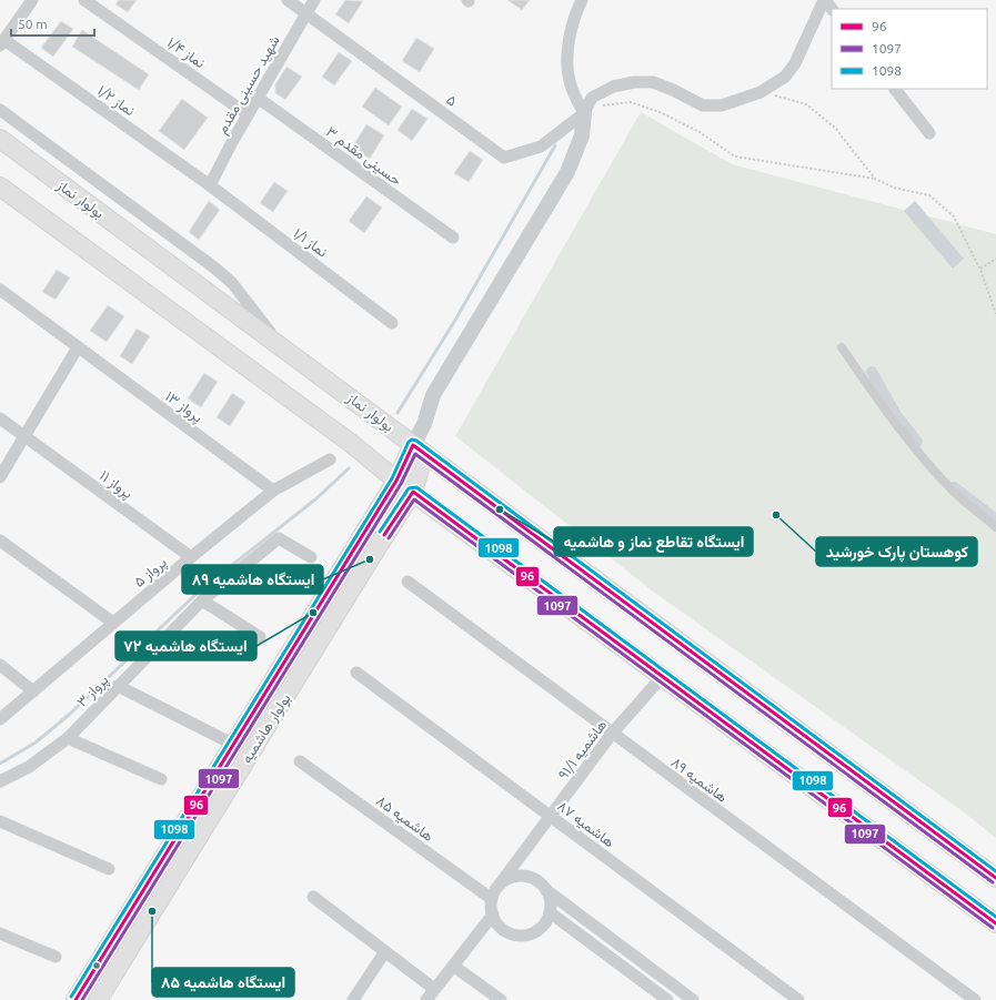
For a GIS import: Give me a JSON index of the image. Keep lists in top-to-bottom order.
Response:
{
  "streets": {
    "main road": ["بولوار نماز", "بولوار هاشمیه"],
    "street": [
      "نماز ۱/۴",
      "شهید حسینی مقدم",
      "نماز ۱/۲",
      "۵",
      "حسینی مقدم ۳",
      "نماز ۱/۱",
      "پرواز ۱۳",
      "پرواز ۱۱",
      "پرواز ۵",
      "پرواز ۳",
      "هاشمیه ۹۱/۱",
      "هاشمیه ۸۹",
      "هاشمیه ۸۵",
      "هاشمیه ۸۷"
    ]
  },
  "crossings": [
    ["نماز ۱/۴", "شهید حسینی مقدم"],
    ["شهید حسینی مقدم", "نماز ۱/۲"],
    ["شهید حسینی مقدم", "۵"],
    ["شهید حسینی مقدم", "حسینی مقدم ۳"],
    ["شهید حسینی مقدم", "نماز ۱/۱"],
    ["نماز ۱/۲", "نماز ۱/۱"],
    ["بولوار نماز", "بولوار هاشمیه"],
    ["پرواز ۱۳", "پرواز ۵"],
    ["پرواز ۱۱", "پرواز ۵"],
    ["هاشمیه ۹۱/۱", "هاشمیه ۸۹"],
    ["هاشمیه ۹۱/۱", "هاشمیه ۸۵"],
    ["هاشمیه ۹۱/۱", "هاشمیه ۸۷"]
  ],
  "places": [
    "ایستگاه تقاطع نماز و هاشمیه",
    "کوهستان پارک خورشید",
    "ایستگاه هاشمیه ۸۹",
    "ایستگاه هاشمیه ۷۲",
    "ایستگاه هاشمیه ۸۵"
  ],
  "lines": ["transit line 1098", "transit line 96", "transit line 1097"],
  "legend": ["96", "1097", "1098"],
  "scale_bar": "50 m"
}
